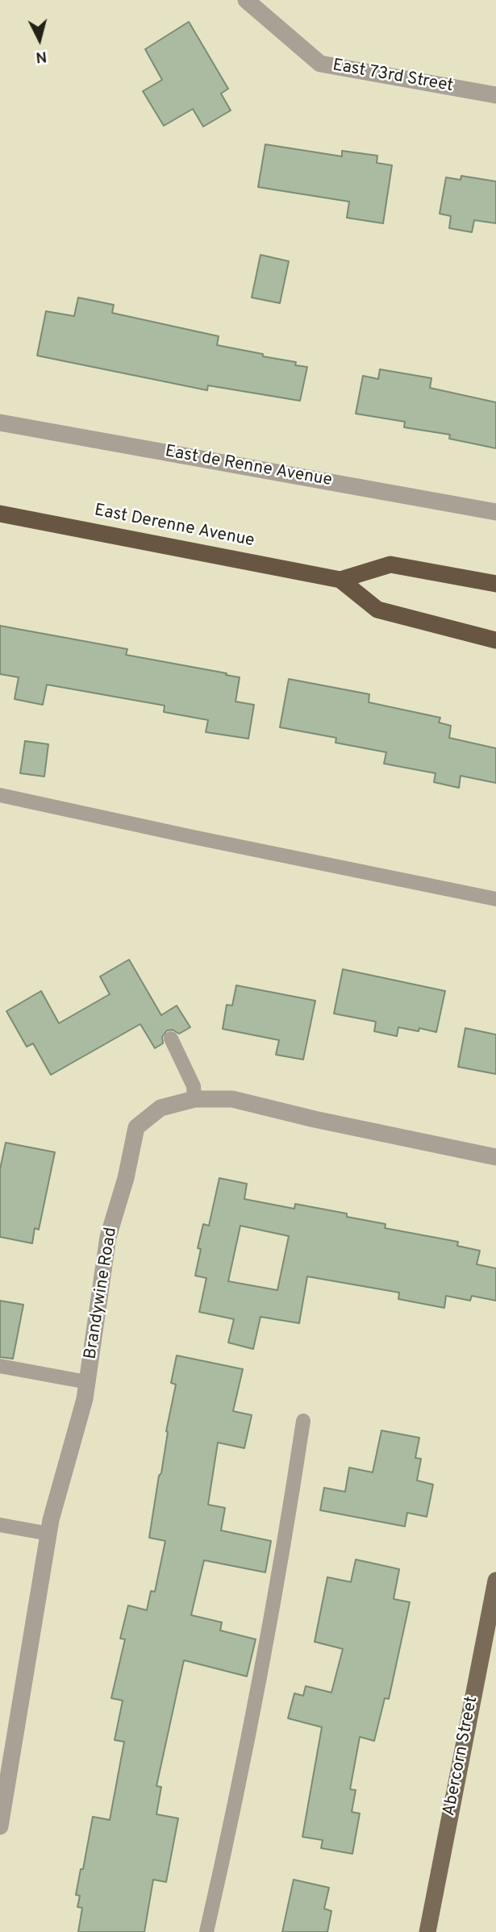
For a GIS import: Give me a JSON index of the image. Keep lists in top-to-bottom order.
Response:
{
  "streets": {
    "highway": ["East Derenne Avenue"],
    "main road": ["Abercorn Street"],
    "street": ["East 73rd Street", "East de Renne Avenue", "Brandywine Road"]
  },
  "north": "bottom"
}
